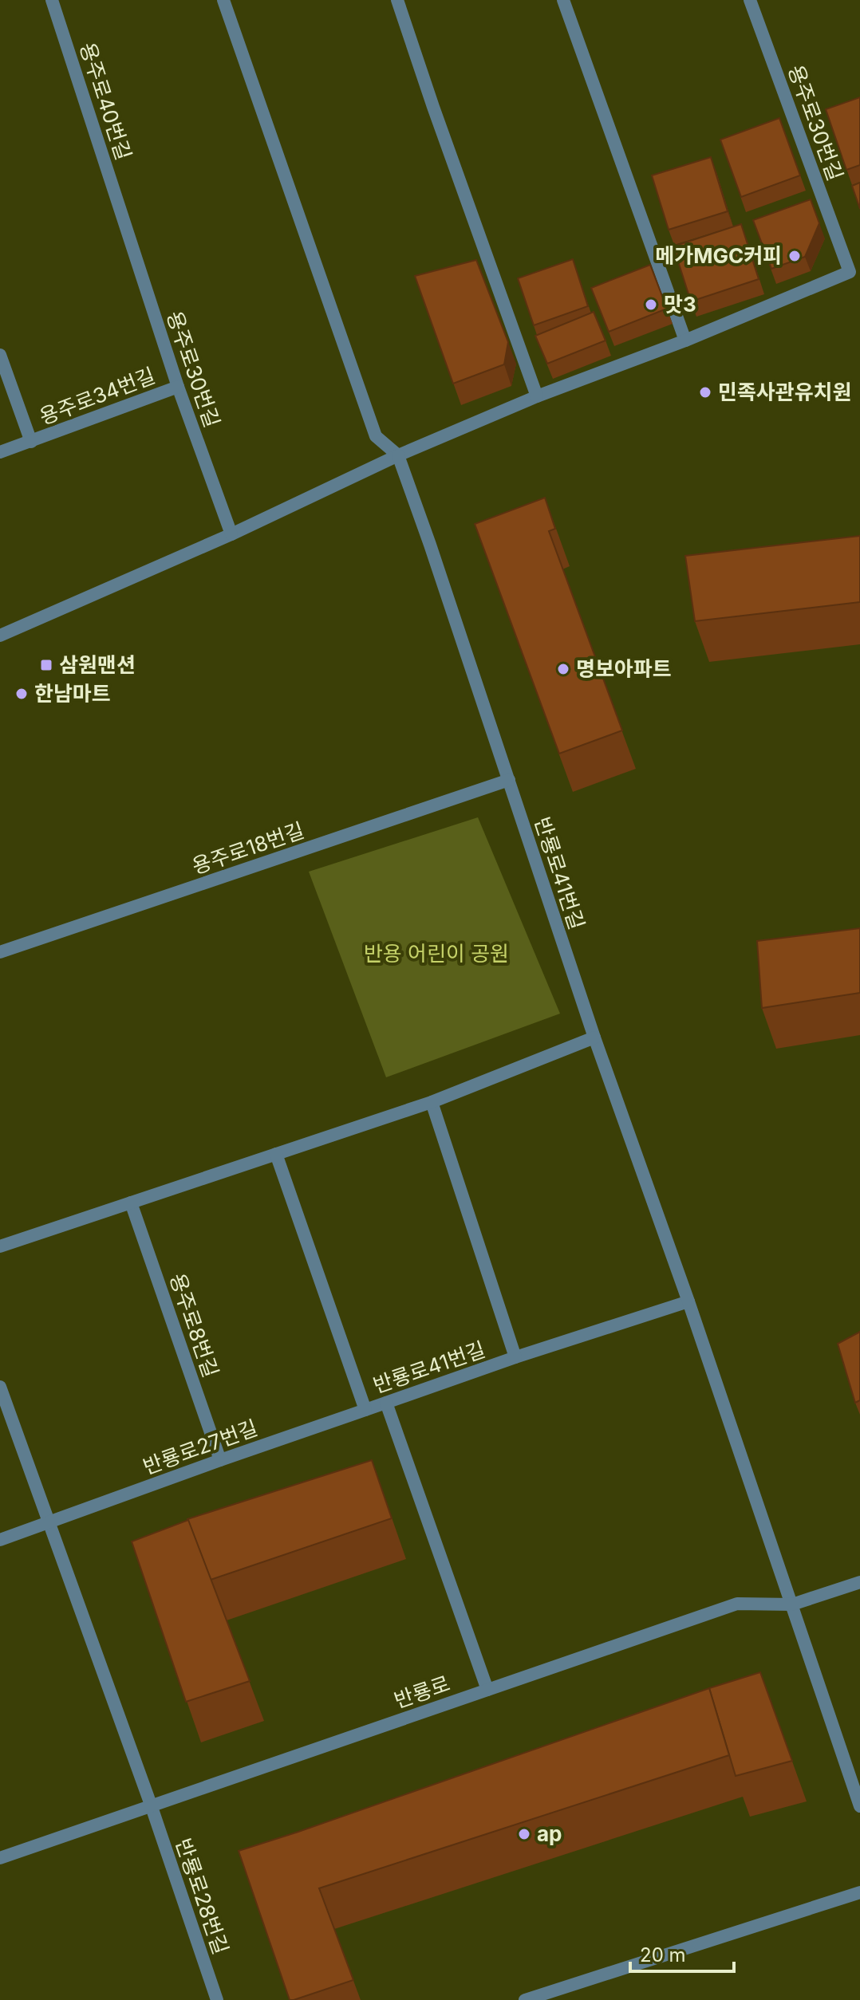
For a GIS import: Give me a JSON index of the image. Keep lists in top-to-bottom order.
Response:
{
  "streets": {
    "street": [
      "용주로40번길",
      "용주로30번길",
      "용주로34번길",
      "용주로18번길",
      "반룡로41번길",
      "용주로8번길",
      "반룡로27번길",
      "반룡로",
      "반룡로28번길"
    ]
  },
  "crossings": [
    ["용주로40번길", "용주로30번길"],
    ["용주로30번길", "용주로34번길"],
    ["용주로30번길", "반룡로41번길"],
    ["용주로18번길", "반룡로41번길"],
    ["반룡로41번길", "반룡로27번길"],
    ["반룡로41번길", "반룡로"],
    ["용주로8번길", "반룡로27번길"],
    ["반룡로", "반룡로28번길"]
  ],
  "parks": ["반용 어린이 공원"],
  "places": {
    "other": [
      "메가MGC커피",
      "맛3",
      "민족사관유치원",
      "명보아파트",
      "한남마트",
      "ap"
    ],
    "transit": ["삼원맨션"]
  },
  "scale_bar": "20 m"
}
